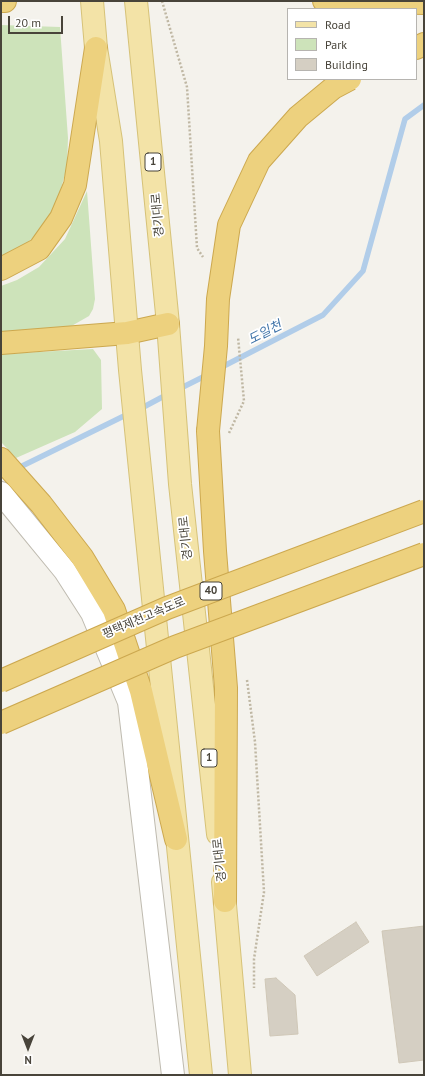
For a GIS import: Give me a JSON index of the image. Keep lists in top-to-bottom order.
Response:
{
  "streets": {
    "highway": ["40", "평택제천고속도로"],
    "main road": ["1", "경기대로"]
  },
  "water": ["도일천"],
  "legend": ["Road", "Park", "Building"],
  "scale_bar": "20 m",
  "north": "bottom"
}
